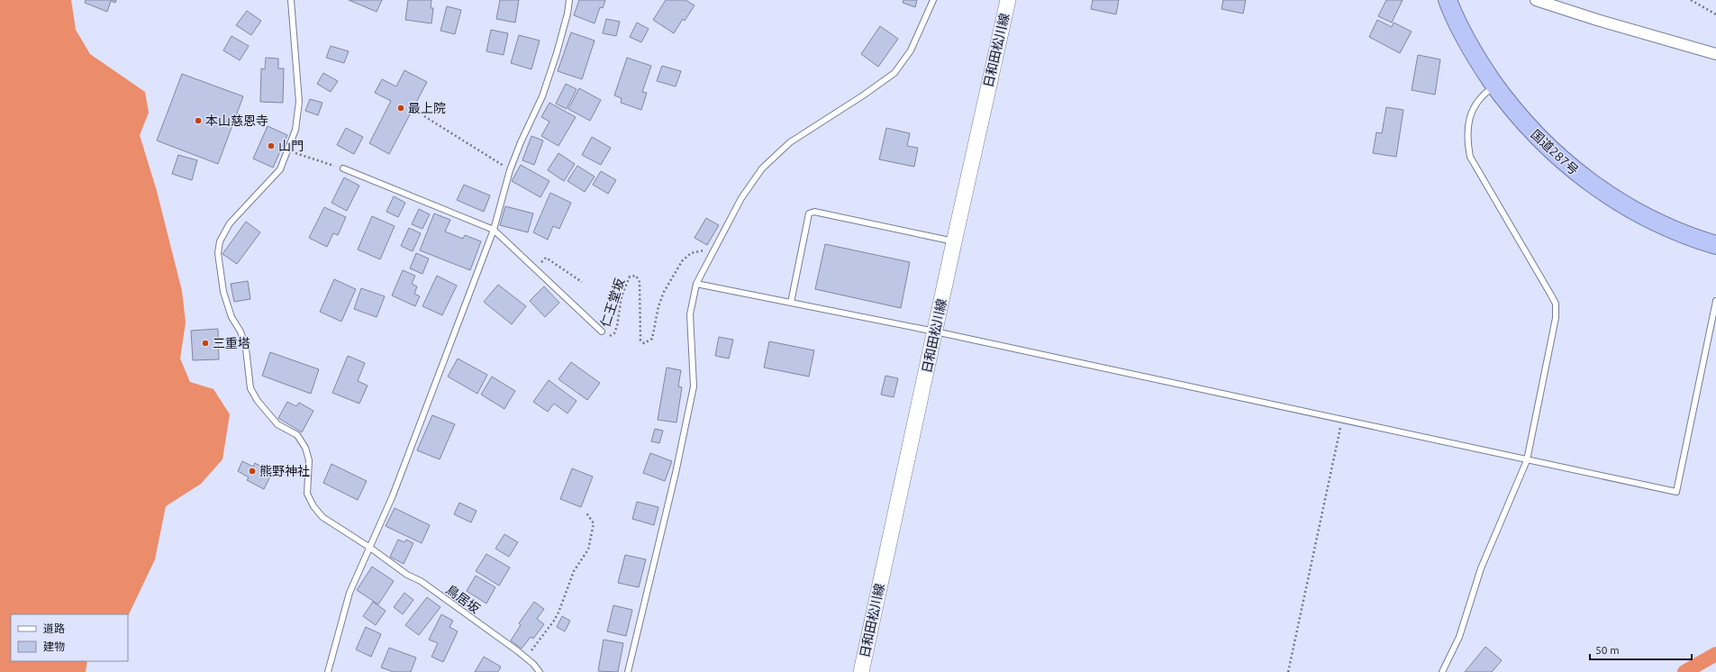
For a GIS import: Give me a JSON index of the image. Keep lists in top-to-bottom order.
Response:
{
  "streets": {
    "highway": ["国道287号"],
    "main road": ["日和田松川線"],
    "lane": ["鳥居坂"],
    "path": ["仁王堂坂"]
  },
  "places": [
    "最上院",
    "本山慈恩寺",
    "山門",
    "三重塔",
    "熊野神社"
  ],
  "legend": ["道路", "建物"],
  "scale_bar": "50 m"
}
